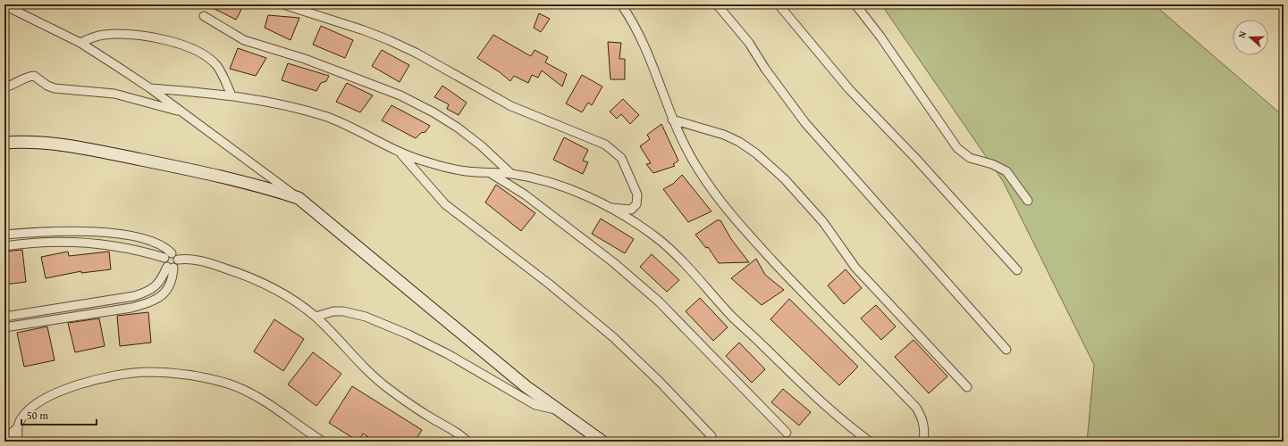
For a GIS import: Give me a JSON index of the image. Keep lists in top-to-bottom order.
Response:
{
  "scale_bar": "50 m",
  "north": "left"
}
